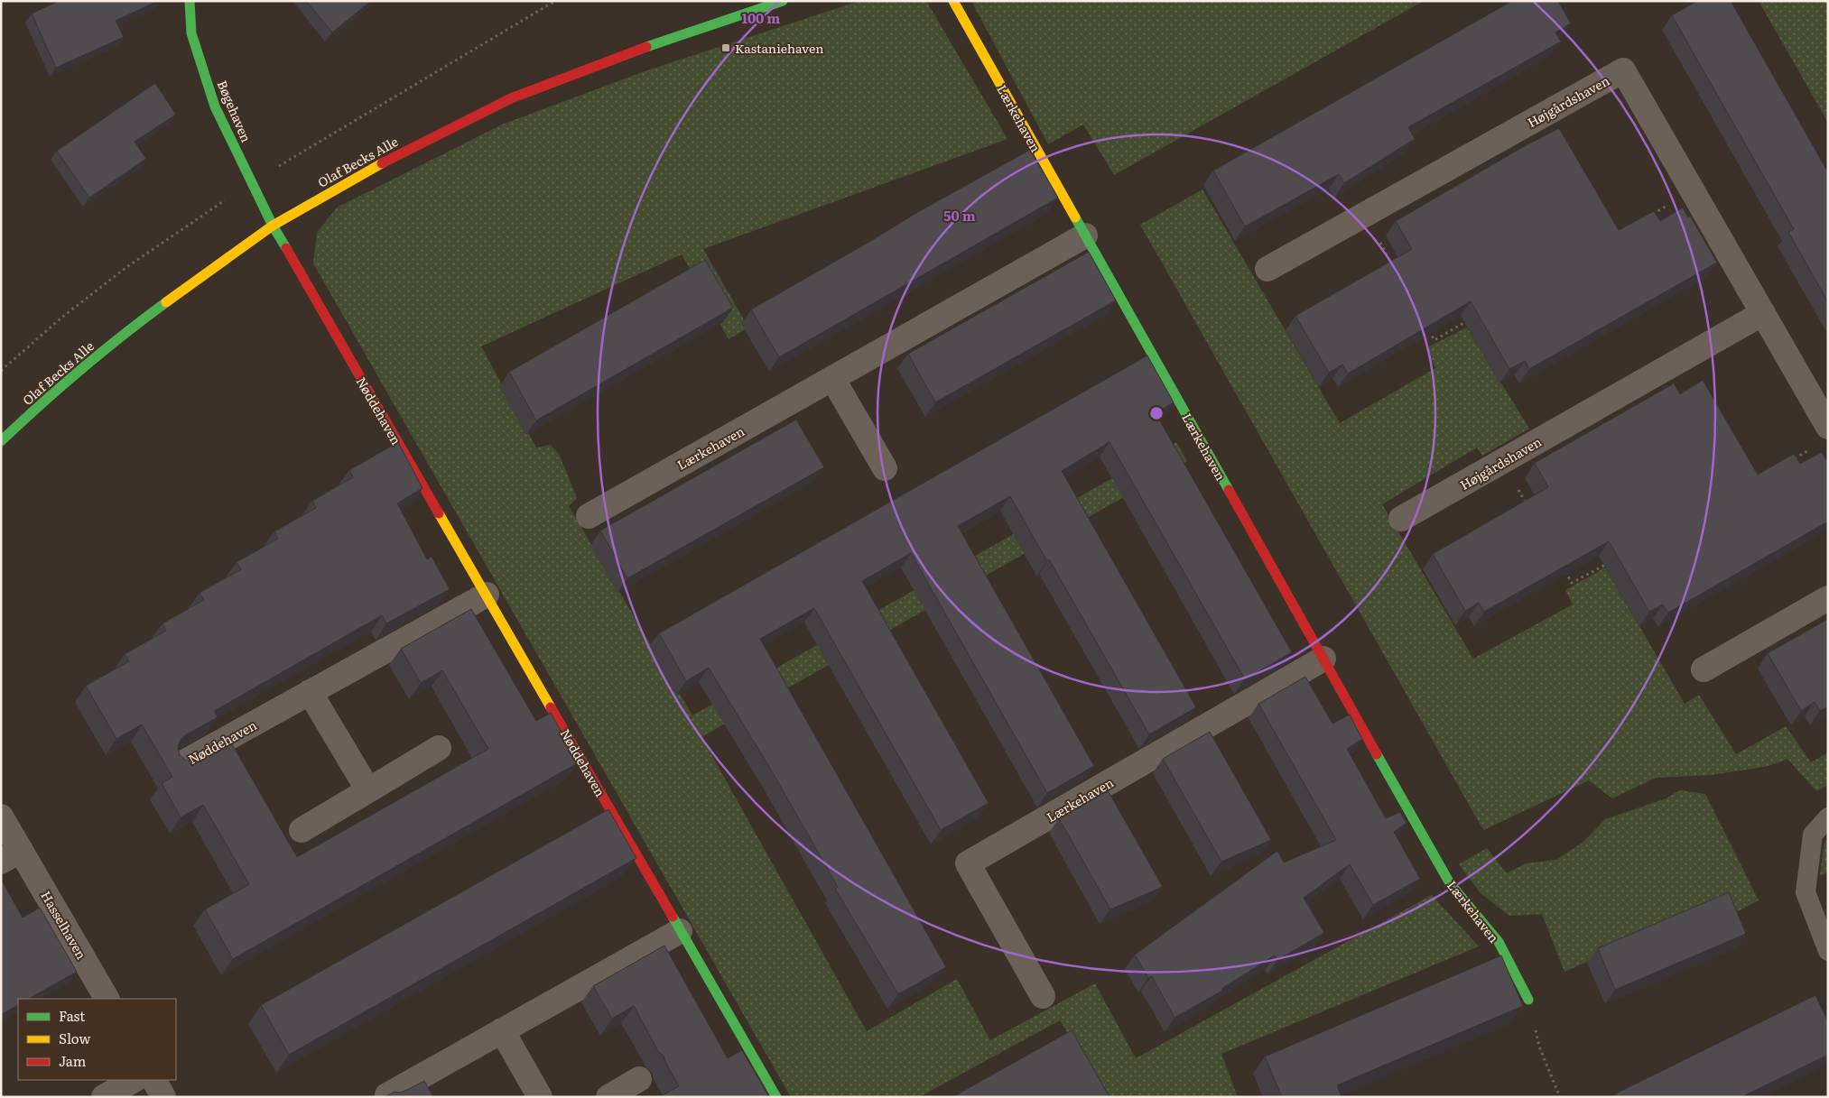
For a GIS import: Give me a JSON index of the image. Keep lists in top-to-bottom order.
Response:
{
  "streets": {
    "street": [
      "Højgårdshaven",
      "Bøgehaven",
      "Lærkehaven",
      "Olaf Becks Alle",
      "Nøddehaven",
      "Hasselhaven"
    ]
  },
  "crossings": [
    ["Bøgehaven", "Olaf Becks Alle"],
    ["Bøgehaven", "Nøddehaven"],
    ["Olaf Becks Alle", "Nøddehaven"]
  ],
  "places": {
    "transit": ["Kastaniehaven"]
  },
  "legend": ["Fast", "Slow", "Jam"],
  "rings": ["100 m", "50 m"]
}
